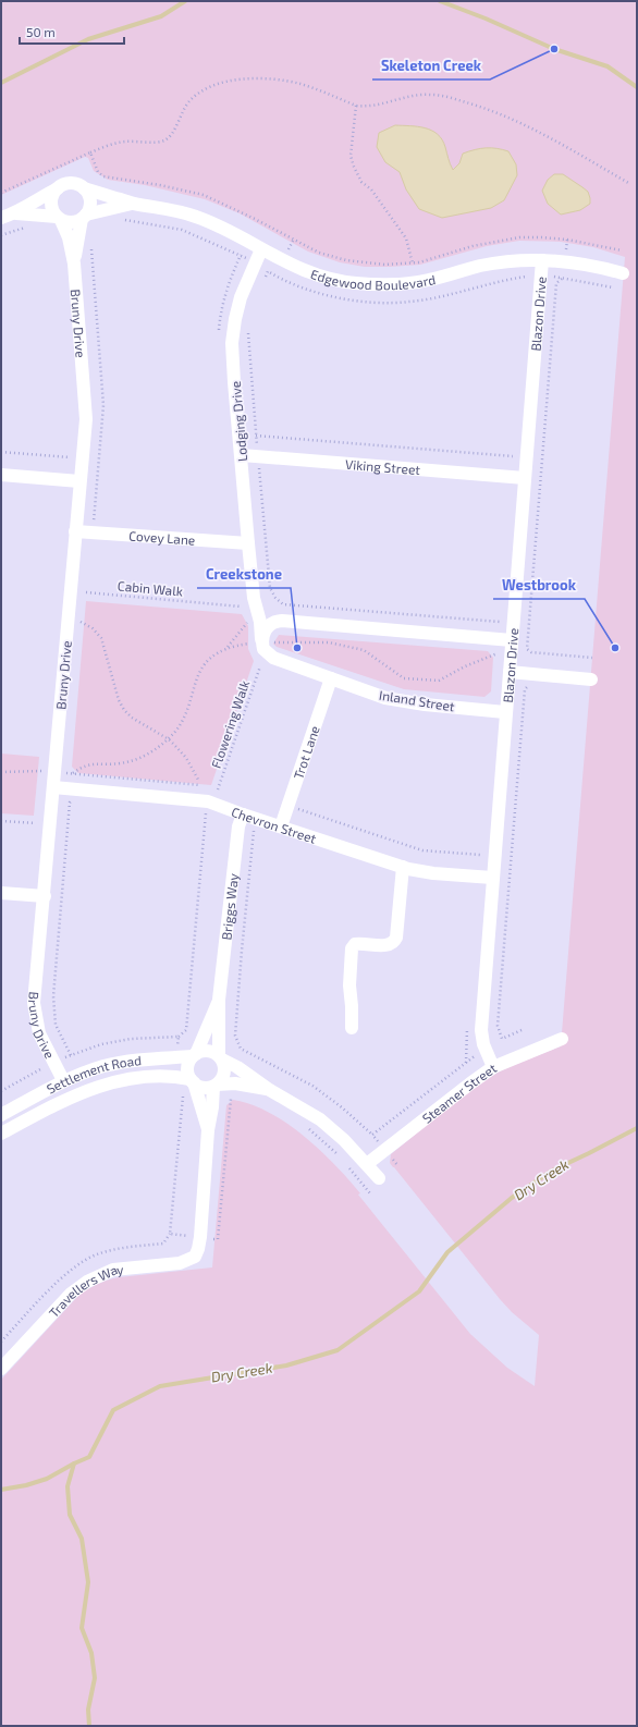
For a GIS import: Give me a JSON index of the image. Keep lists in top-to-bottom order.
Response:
{
  "streets": {
    "street": [
      "Edgewood Boulevard",
      "Blazon Drive",
      "Bruny Drive",
      "Lodging Drive",
      "Viking Street",
      "Covey Lane",
      "Inland Street",
      "Trot Lane",
      "Chevron Street",
      "Briggs Way",
      "Settlement Road",
      "Steamer Street",
      "Travellers Way"
    ],
    "path": ["Cabin Walk", "Flowering Walk"]
  },
  "crossings": [
    ["Edgewood Boulevard", "Blazon Drive"],
    ["Edgewood Boulevard", "Bruny Drive"],
    ["Edgewood Boulevard", "Lodging Drive"],
    ["Blazon Drive", "Viking Street"],
    ["Blazon Drive", "Inland Street"],
    ["Blazon Drive", "Chevron Street"],
    ["Blazon Drive", "Steamer Street"],
    ["Bruny Drive", "Covey Lane"],
    ["Bruny Drive", "Chevron Street"],
    ["Bruny Drive", "Settlement Road"],
    ["Lodging Drive", "Viking Street"],
    ["Lodging Drive", "Covey Lane"],
    ["Lodging Drive", "Inland Street"],
    ["Inland Street", "Trot Lane"],
    ["Trot Lane", "Chevron Street"],
    ["Chevron Street", "Briggs Way"],
    ["Briggs Way", "Settlement Road"]
  ],
  "water": ["Dry Creek"],
  "places": ["Skeleton Creek", "Creekstone", "Westbrook"],
  "scale_bar": "50 m"
}
